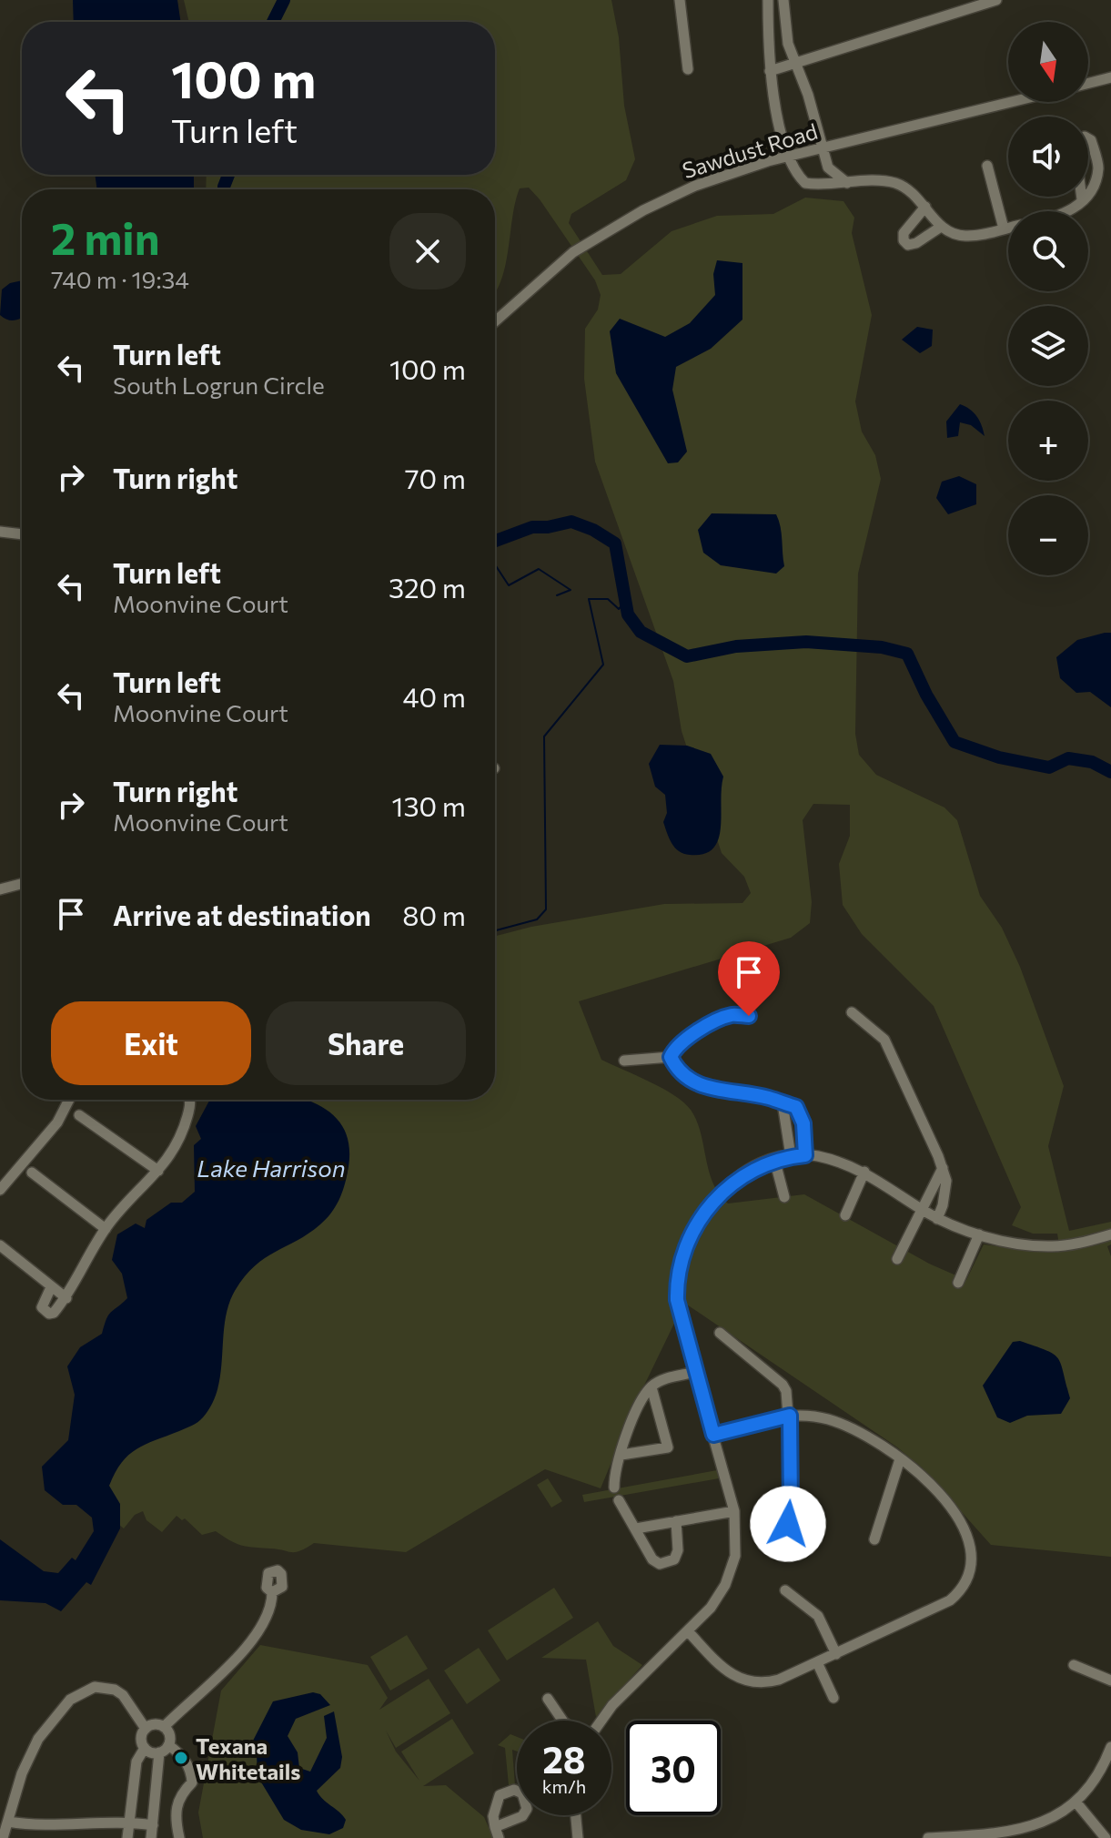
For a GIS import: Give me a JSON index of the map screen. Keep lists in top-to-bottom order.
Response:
{
  "streets": {
    "street": ["Sawdust Road"]
  },
  "water": ["Lake Harrison"],
  "places": ["Texana Whitetails"],
  "north": "bottom",
  "page": {
    "map_buttons": ["+", "−"],
    "turn": ["100 m", "Turn left"],
    "heading": ["2 min", "740 m · 19:34"],
    "list": [
      {
        "name": "Turn left",
        "note": "South Logrun Circle",
        "value": "100 m"
      },
      {
        "name": "Turn right",
        "value": "70 m"
      },
      {
        "name": "Turn left",
        "note": "Moonvine Court",
        "value": "320 m"
      },
      {
        "name": "Turn left",
        "note": "Moonvine Court",
        "value": "40 m"
      },
      {
        "name": "Turn right",
        "note": "Moonvine Court",
        "value": "130 m"
      },
      {
        "name": "Arrive at destination",
        "value": "80 m"
      }
    ],
    "buttons": ["Exit", "Share"],
    "speed": "28 km/h",
    "limit": "30"
  }
}
